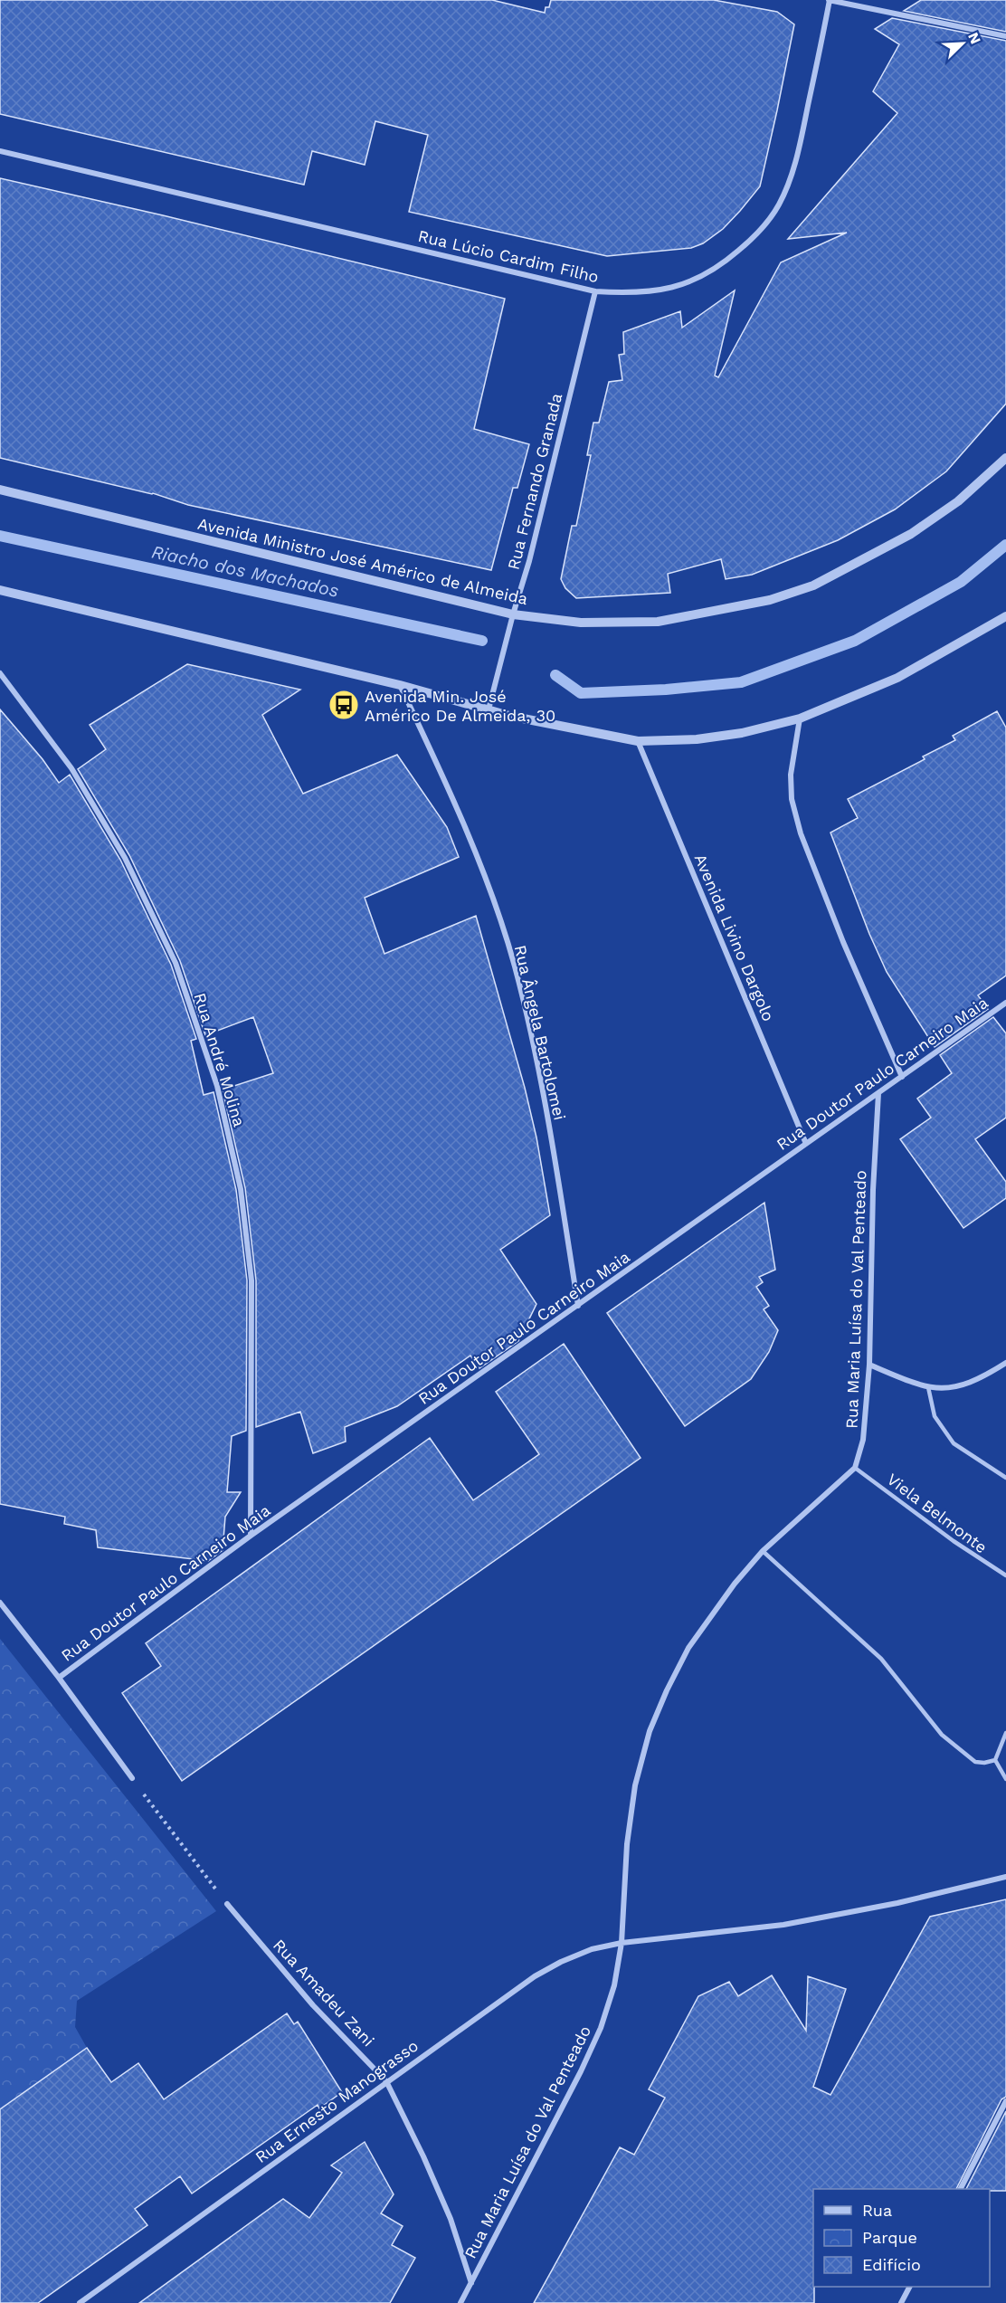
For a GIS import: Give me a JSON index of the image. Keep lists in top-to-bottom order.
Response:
{
  "streets": {
    "street": [
      "Rua Lúcio Cardim Filho",
      "Rua Fernando Granada",
      "Avenida Ministro José Américo de Almeida",
      "Avenida Livino Dargolo",
      "Rua Ângela Bartolomei",
      "Rua André Molina",
      "Rua Doutor Paulo Carneiro Maia",
      "Rua Maria Luísa do Val Penteado",
      "Rua Amadeu Zani",
      "Rua Ernesto Manograsso"
    ],
    "lane": ["Viela Belmonte"]
  },
  "crossings": [
    ["Rua Lúcio Cardim Filho", "Rua Fernando Granada"],
    ["Rua Fernando Granada", "Avenida Ministro José Américo de Almeida"],
    ["Avenida Livino Dargolo", "Rua Doutor Paulo Carneiro Maia"],
    ["Rua Ângela Bartolomei", "Rua Doutor Paulo Carneiro Maia"],
    ["Rua André Molina", "Rua Doutor Paulo Carneiro Maia"],
    ["Rua Doutor Paulo Carneiro Maia", "Rua Maria Luísa do Val Penteado"],
    ["Rua Maria Luísa do Val Penteado", "Viela Belmonte"],
    ["Rua Maria Luísa do Val Penteado", "Rua Amadeu Zani"],
    ["Rua Maria Luísa do Val Penteado", "Rua Ernesto Manograsso"],
    ["Rua Amadeu Zani", "Rua Ernesto Manograsso"]
  ],
  "water": ["Riacho dos Machados"],
  "places": {
    "bus stop": ["Avenida Min. José Américo De Almeida, 30"]
  },
  "legend": ["Rua", "Parque", "Edifício"],
  "north": "top right"
}
